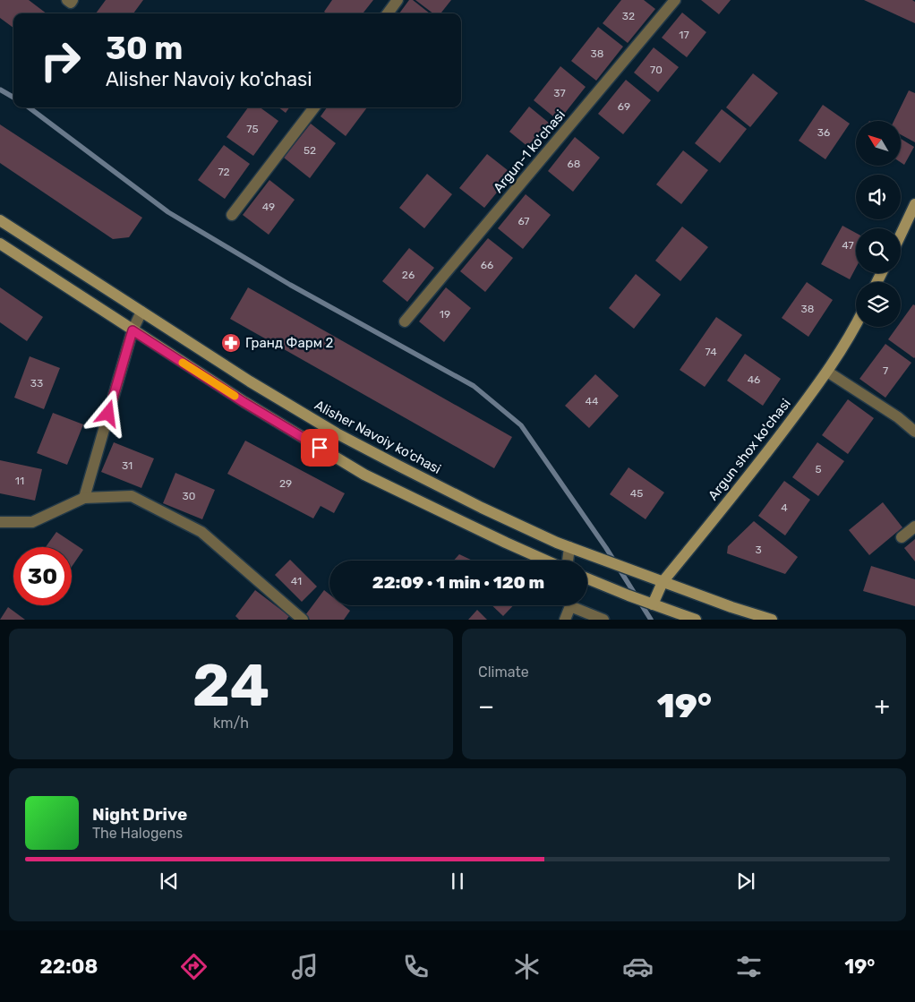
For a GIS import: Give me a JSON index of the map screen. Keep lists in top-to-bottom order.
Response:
{
  "streets": {
    "main road": ["Alisher Navoiy ko'chasi", "Argun shox ko'chasi"],
    "street": ["Argun-1 ko'chasi"]
  },
  "crossings": [
    ["Alisher Navoiy ko'chasi", "Argun shox ko'chasi"]
  ],
  "places": {
    "pharmacy": ["Гранд Фарм 2"]
  },
  "house_numbers": [
    "32",
    "17",
    "38",
    "70",
    "37",
    "69",
    "75",
    "36",
    "52",
    "68",
    "72",
    "49",
    "67",
    "47",
    "66",
    "26",
    "38",
    "19",
    "74",
    "7",
    "46",
    "33",
    "44",
    "31",
    "5",
    "11",
    "29",
    "45",
    "30",
    "4",
    "3",
    "41"
  ],
  "north": "top left",
  "page": {
    "turn": ["30 m", "Alisher Navoiy ko'chasi"],
    "limit": "30",
    "trip": "22:09 · 1 min · 120 m",
    "tile": [
      ["24", "km/h"],
      "Climate"
    ],
    "heat": ["−", "19°", "+"],
    "song": ["Night Drive", "The Halogens"],
    "tabs": ["22:08", "19°"]
  }
}
